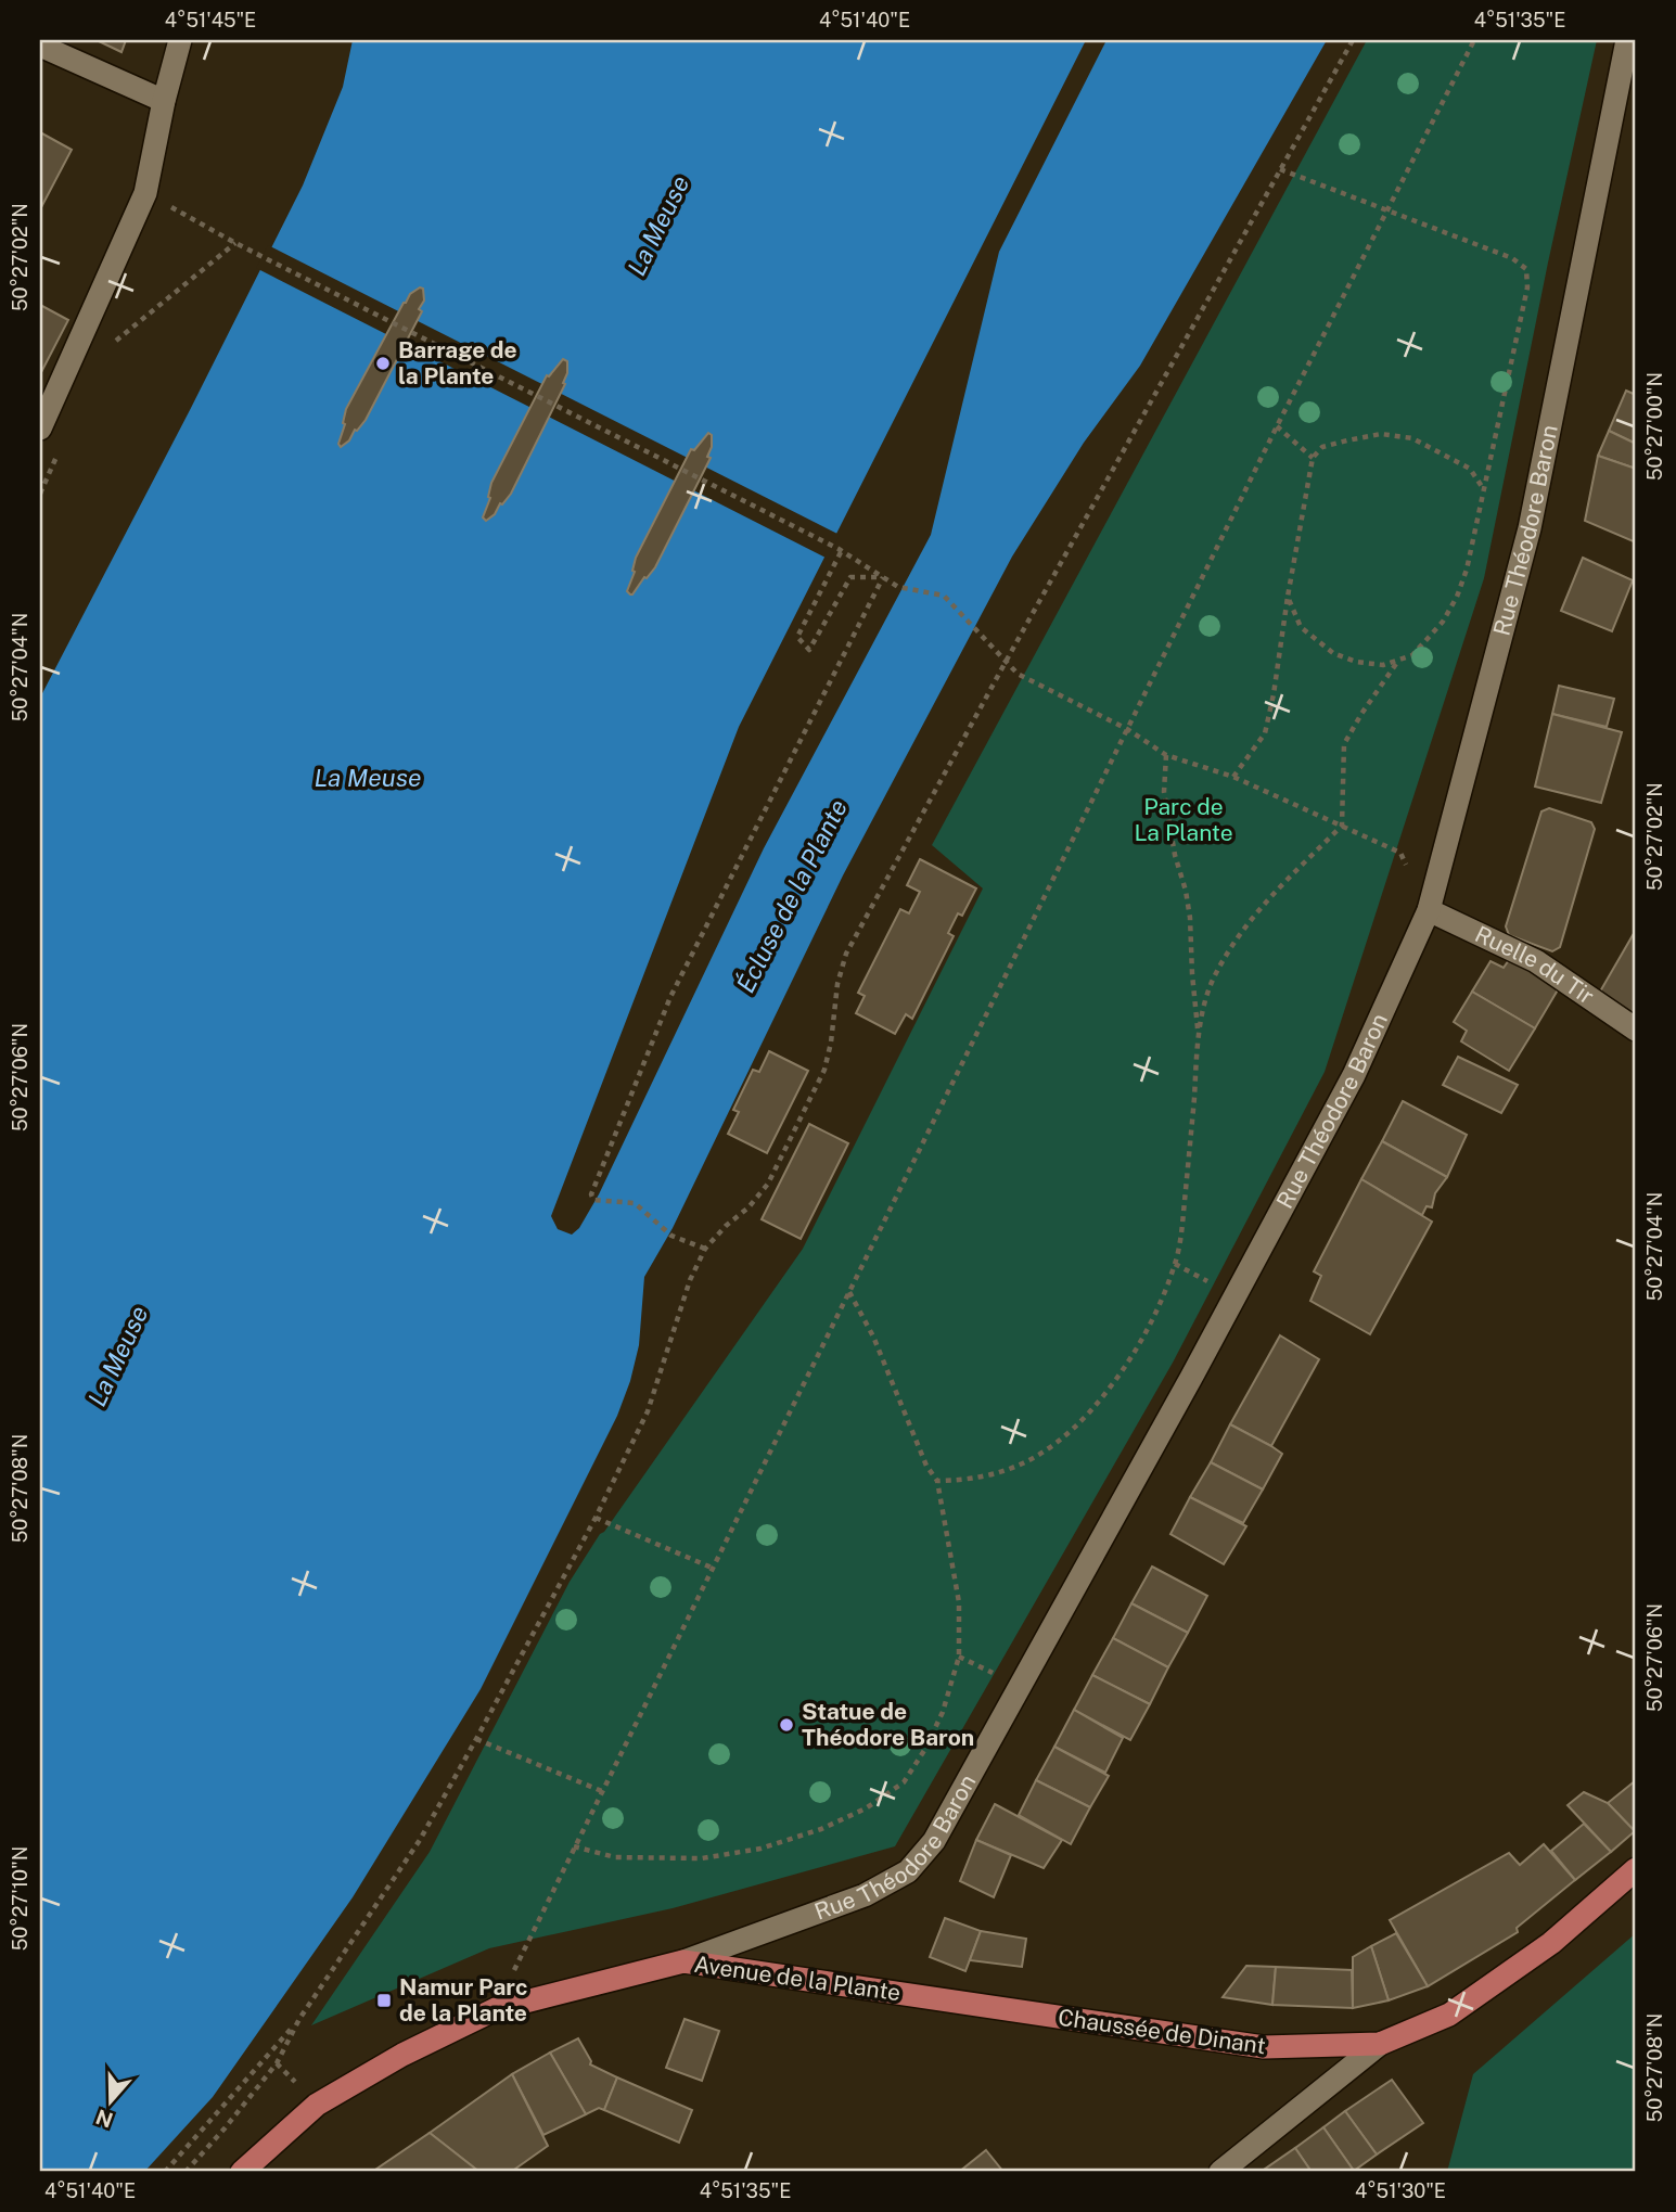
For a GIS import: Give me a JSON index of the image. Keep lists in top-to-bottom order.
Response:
{
  "streets": {
    "main road": ["Avenue de la Plante", "Chaussée de Dinant"],
    "street": ["Rue Théodore Baron", "Ruelle du Tir"]
  },
  "crossings": [
    ["Rue Théodore Baron", "Ruelle du Tir"],
    ["Rue Théodore Baron", "Avenue de la Plante"],
    ["Avenue de la Plante", "Chaussée de Dinant"]
  ],
  "water": ["La Meuse", "Écluse de la Plante"],
  "parks": ["Parc de La Plante"],
  "places": {
    "other": ["Barrage de la Plante", "Statue de Théodore Baron"],
    "transit": ["Namur Parc de la Plante"]
  },
  "north": "bottom",
  "coordinates": [
    "4°51'45\"E",
    "4°51'40\"E",
    "4°51'35\"E",
    "50°27'02\"N",
    "50°27'00\"N",
    "50°27'04\"N",
    "50°27'06\"N",
    "50°27'08\"N",
    "50°27'10\"N",
    "4°51'30\"E"
  ]
}
